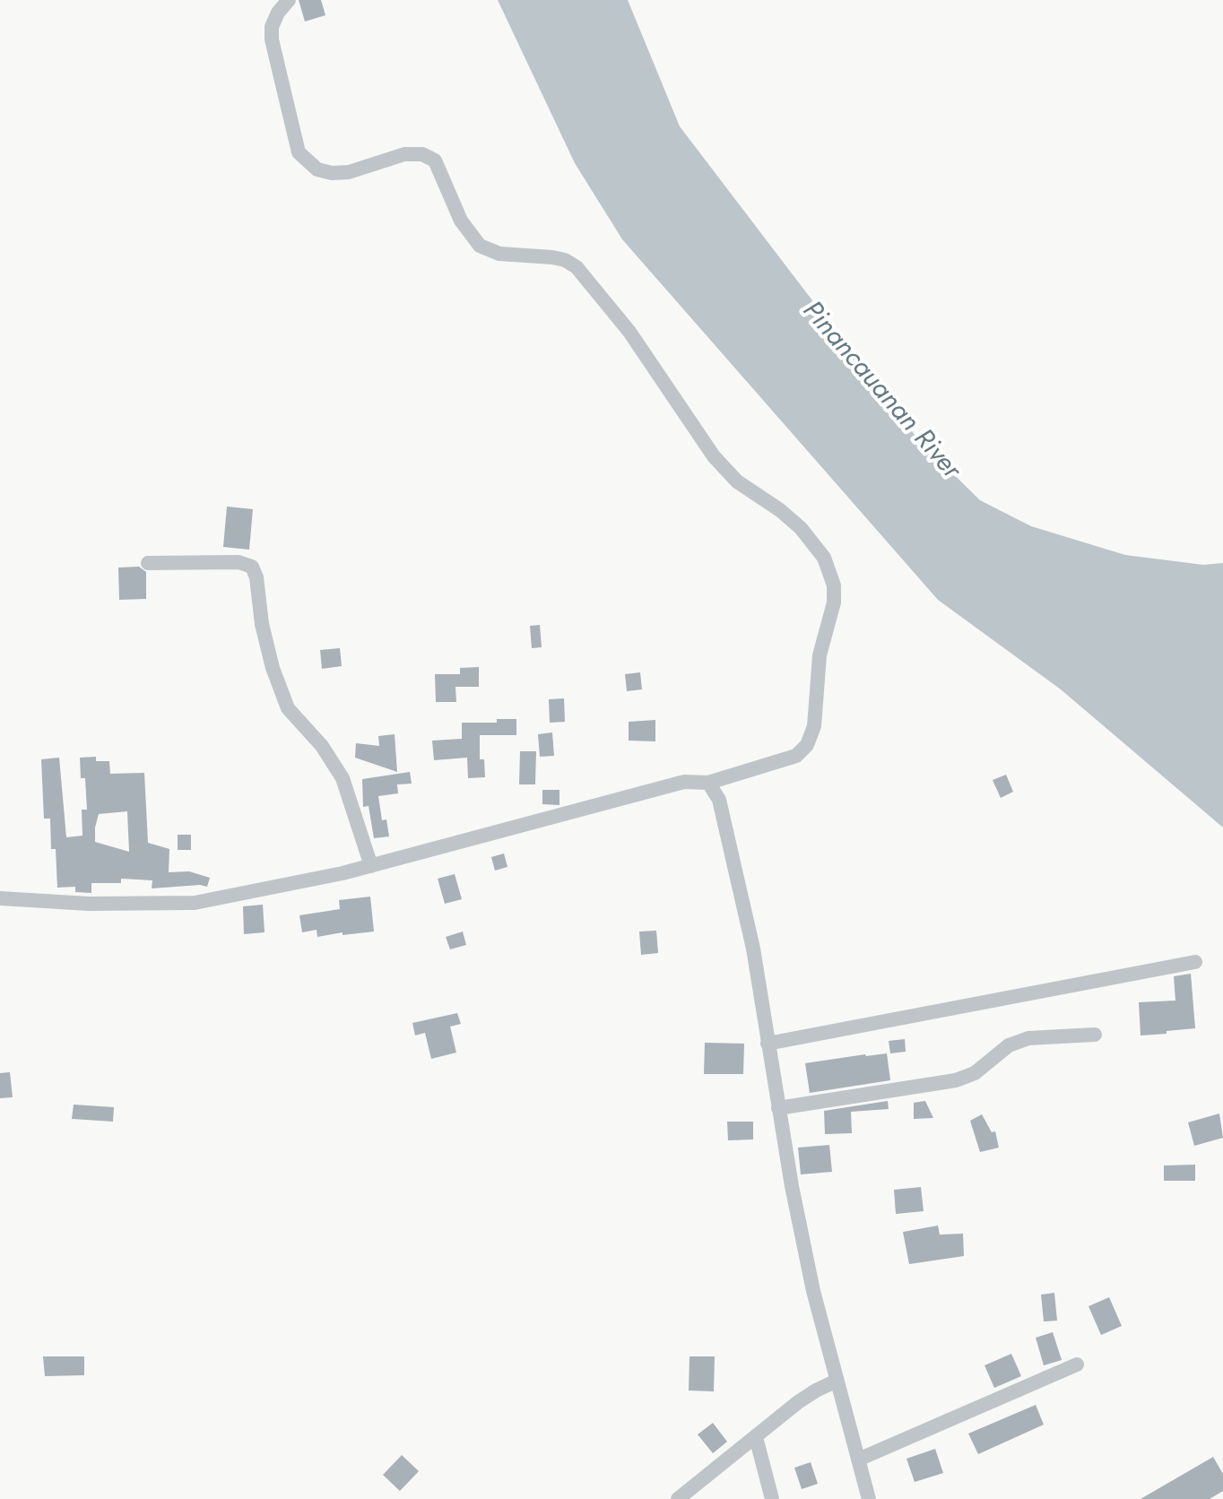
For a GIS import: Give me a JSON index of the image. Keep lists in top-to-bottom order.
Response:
{
  "water": ["Pinancauanan River"]
}
